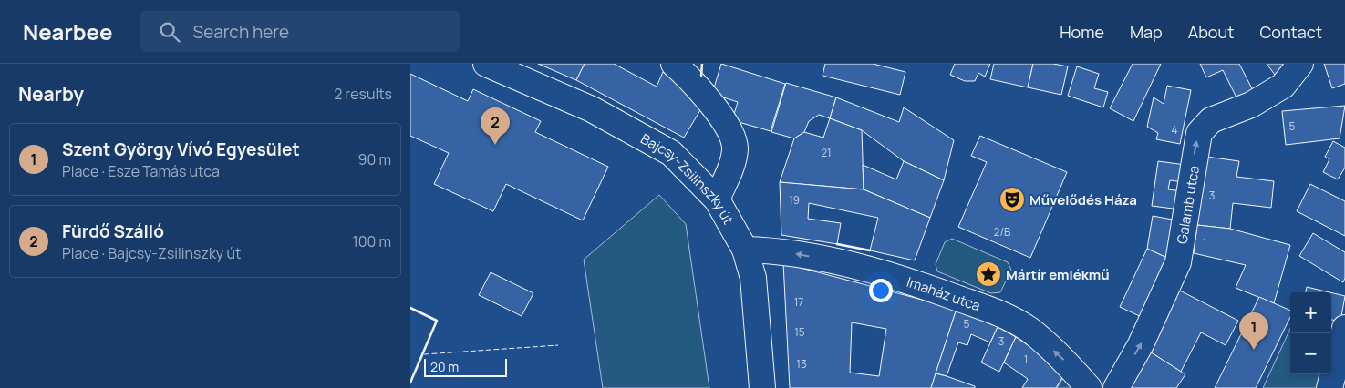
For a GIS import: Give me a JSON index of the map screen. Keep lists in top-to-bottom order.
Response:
{
  "streets": {
    "street": ["Bajcsy-Zsilinszky út", "Galamb utca", "Imaház utca"]
  },
  "crossings": [
    ["Bajcsy-Zsilinszky út", "Imaház utca"]
  ],
  "one_way": ["Galamb utca", "Imaház utca"],
  "places": {
    "theatre": ["Művelődés Háza"],
    "place": ["Mártír emlékmű"]
  },
  "house_numbers": [
    "5",
    "4",
    "21",
    "3",
    "19",
    "2/B",
    "1",
    "17",
    "5",
    "15",
    "3",
    "1",
    "13"
  ],
  "scale_bar": "20 m",
  "page": {
    "header": "Nearbee",
    "search": "Search here",
    "nav": [
      "Home",
      "Map",
      "About",
      "Contact"
    ],
    "heading": ["Nearby", "2 results"],
    "pins": ["2", "1"],
    "list": [
      {
        "mark": "1",
        "name": "Szent György Vívó Egyesület",
        "note": "Place · Esze Tamás utca",
        "value": "90 m"
      },
      {
        "mark": "2",
        "name": "Fürdő Szálló",
        "note": "Place · Bajcsy-Zsilinszky út",
        "value": "100 m"
      }
    ],
    "map_buttons": ["+", "−"],
    "scale": "20 m"
  }
}
